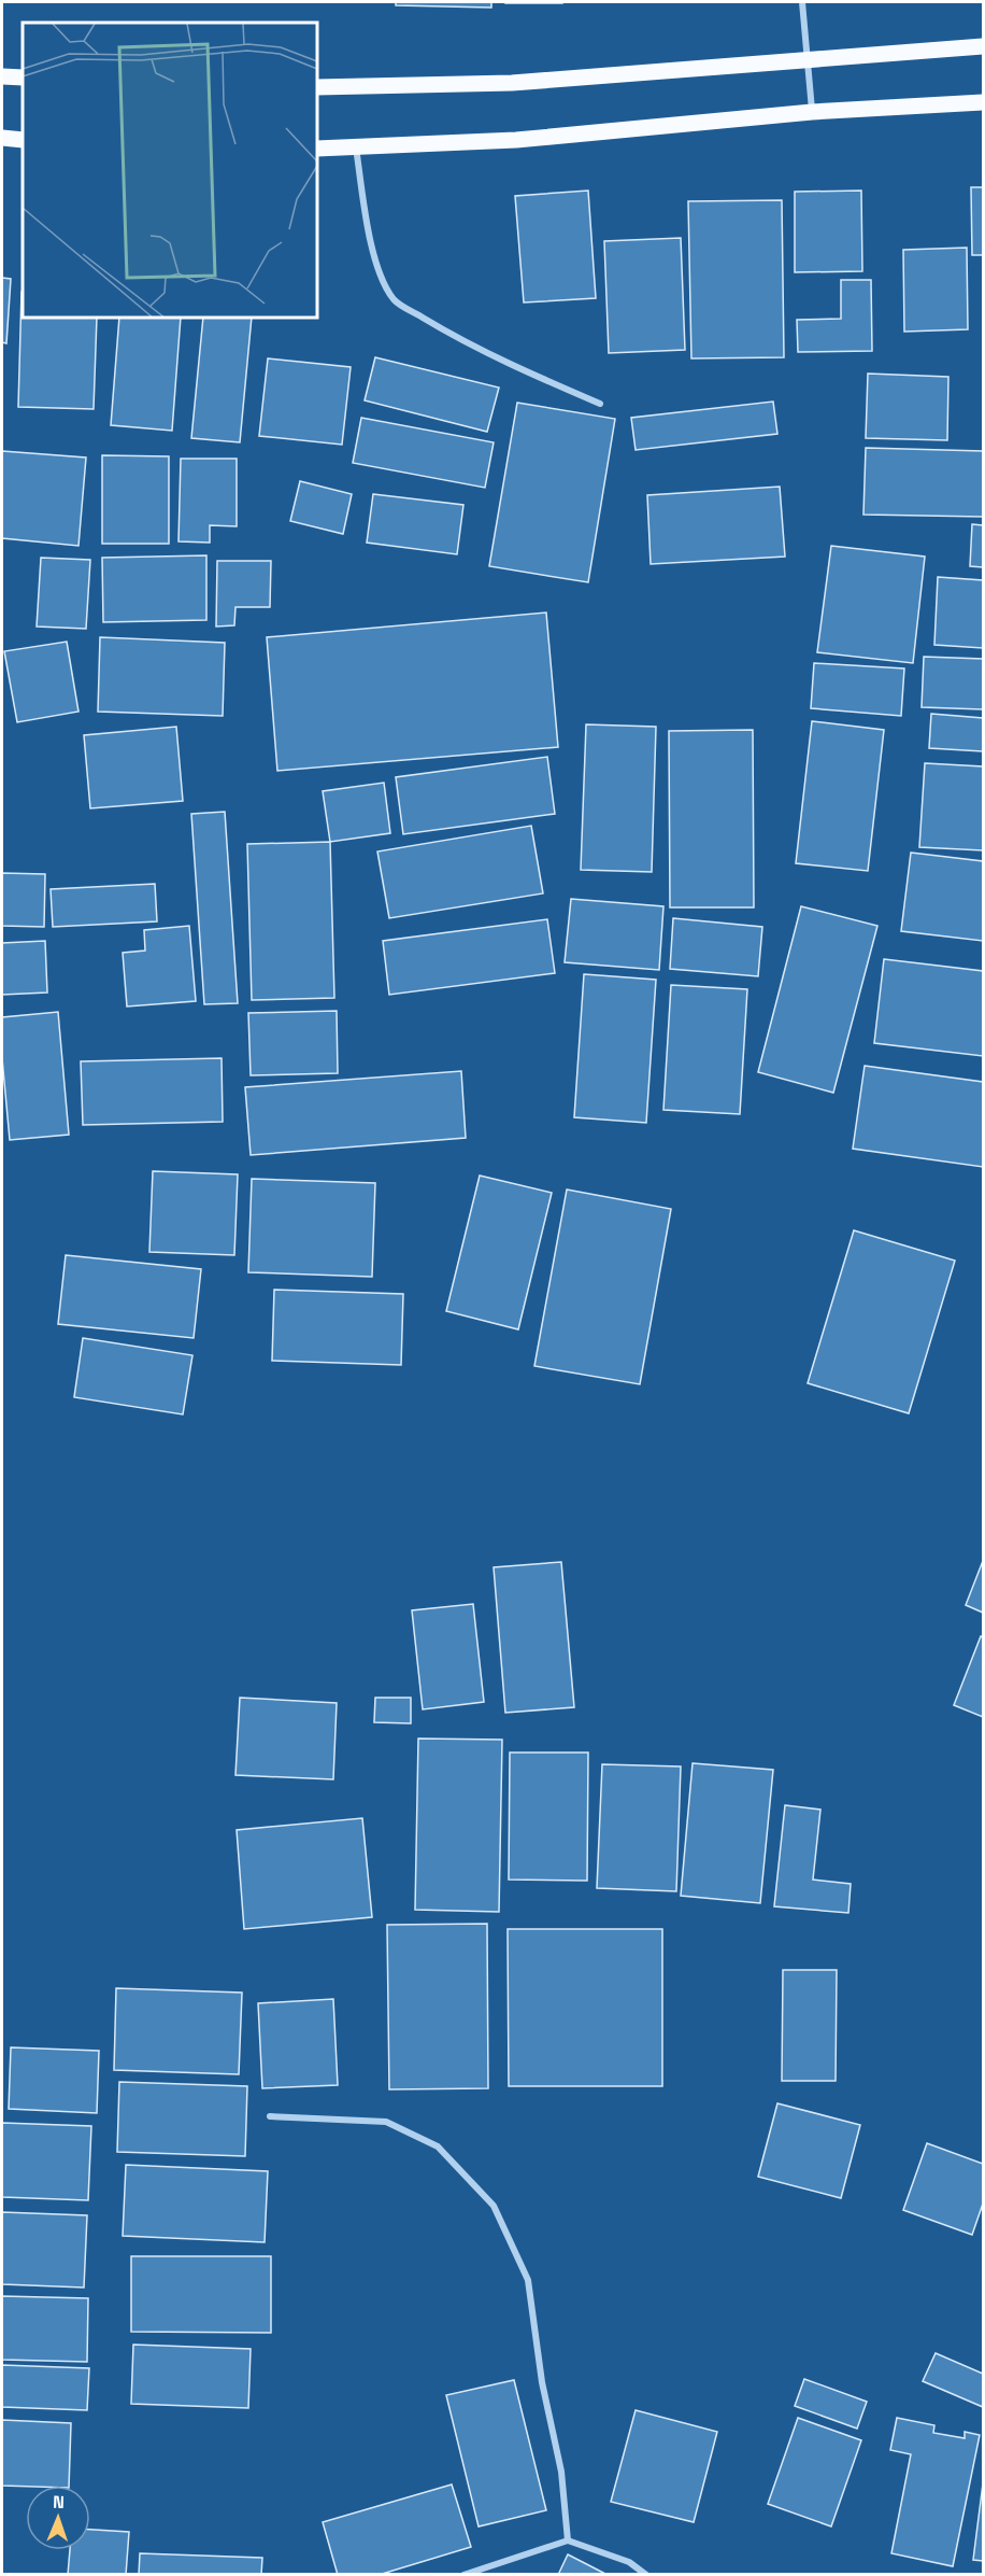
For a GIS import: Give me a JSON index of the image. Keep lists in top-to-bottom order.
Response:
{
  "north": "top"
}
